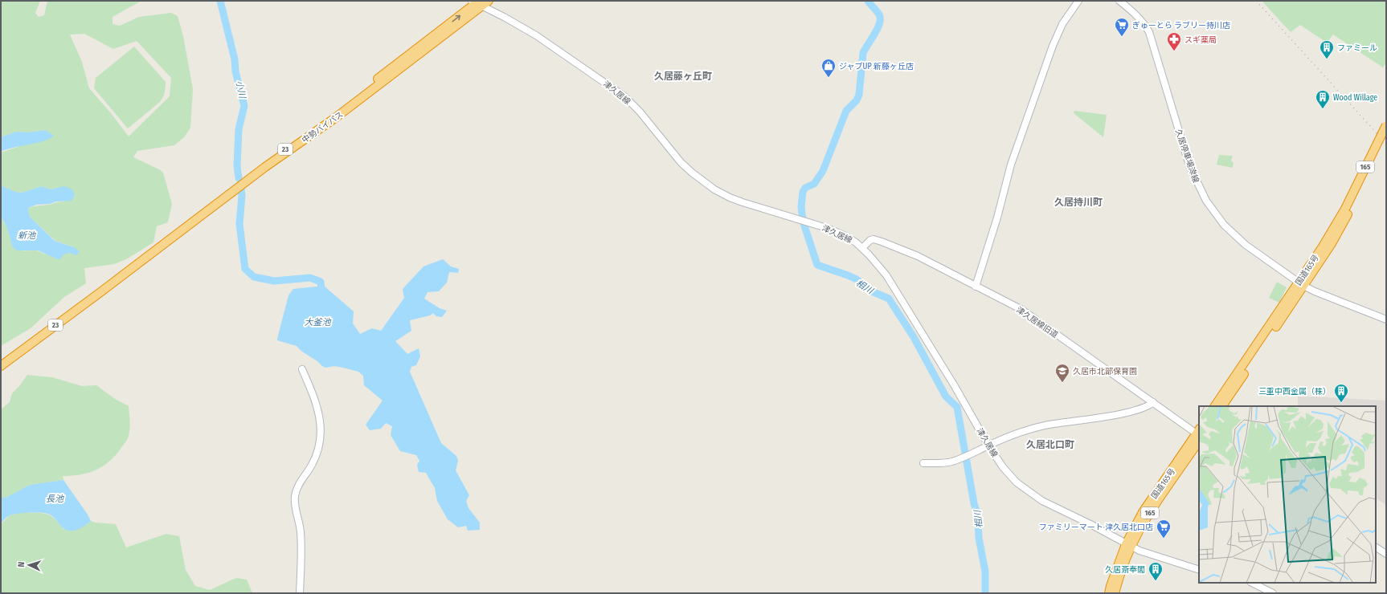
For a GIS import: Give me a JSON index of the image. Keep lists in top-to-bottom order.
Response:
{
  "streets": {
    "highway": [
      "中勢バイパス",
      "23",
      "165",
      "国道165号"
    ],
    "main road": ["津久居線", "久居停車場津線", "津久居線旧道"]
  },
  "crossings": [
    ["津久居線", "中勢バイパス"],
    ["津久居線", "国道165号"],
    ["津久居線", "津久居線旧道"],
    ["久居停車場津線", "国道165号"],
    ["国道165号", "津久居線旧道"]
  ],
  "districts": ["久居藤ヶ丘町", "久居持川町", "久居北口町"],
  "water": [
    "小川",
    "新池",
    "相川",
    "大釜池",
    "長池"
  ],
  "places": {
    "supermarket": ["ぎゅーとら ラブリー持川店", "ファミリーマート 津久居北口店"],
    "pharmacy": ["スギ薬局"],
    "building": [
      "ファミール",
      "Wood Willage",
      "三重中西金属（株）",
      "久居斎奉閣"
    ],
    "shop": ["ジャブUP 新藤ヶ丘店"],
    "school or university": ["久居市北部保育園"]
  },
  "north": "left"
}
